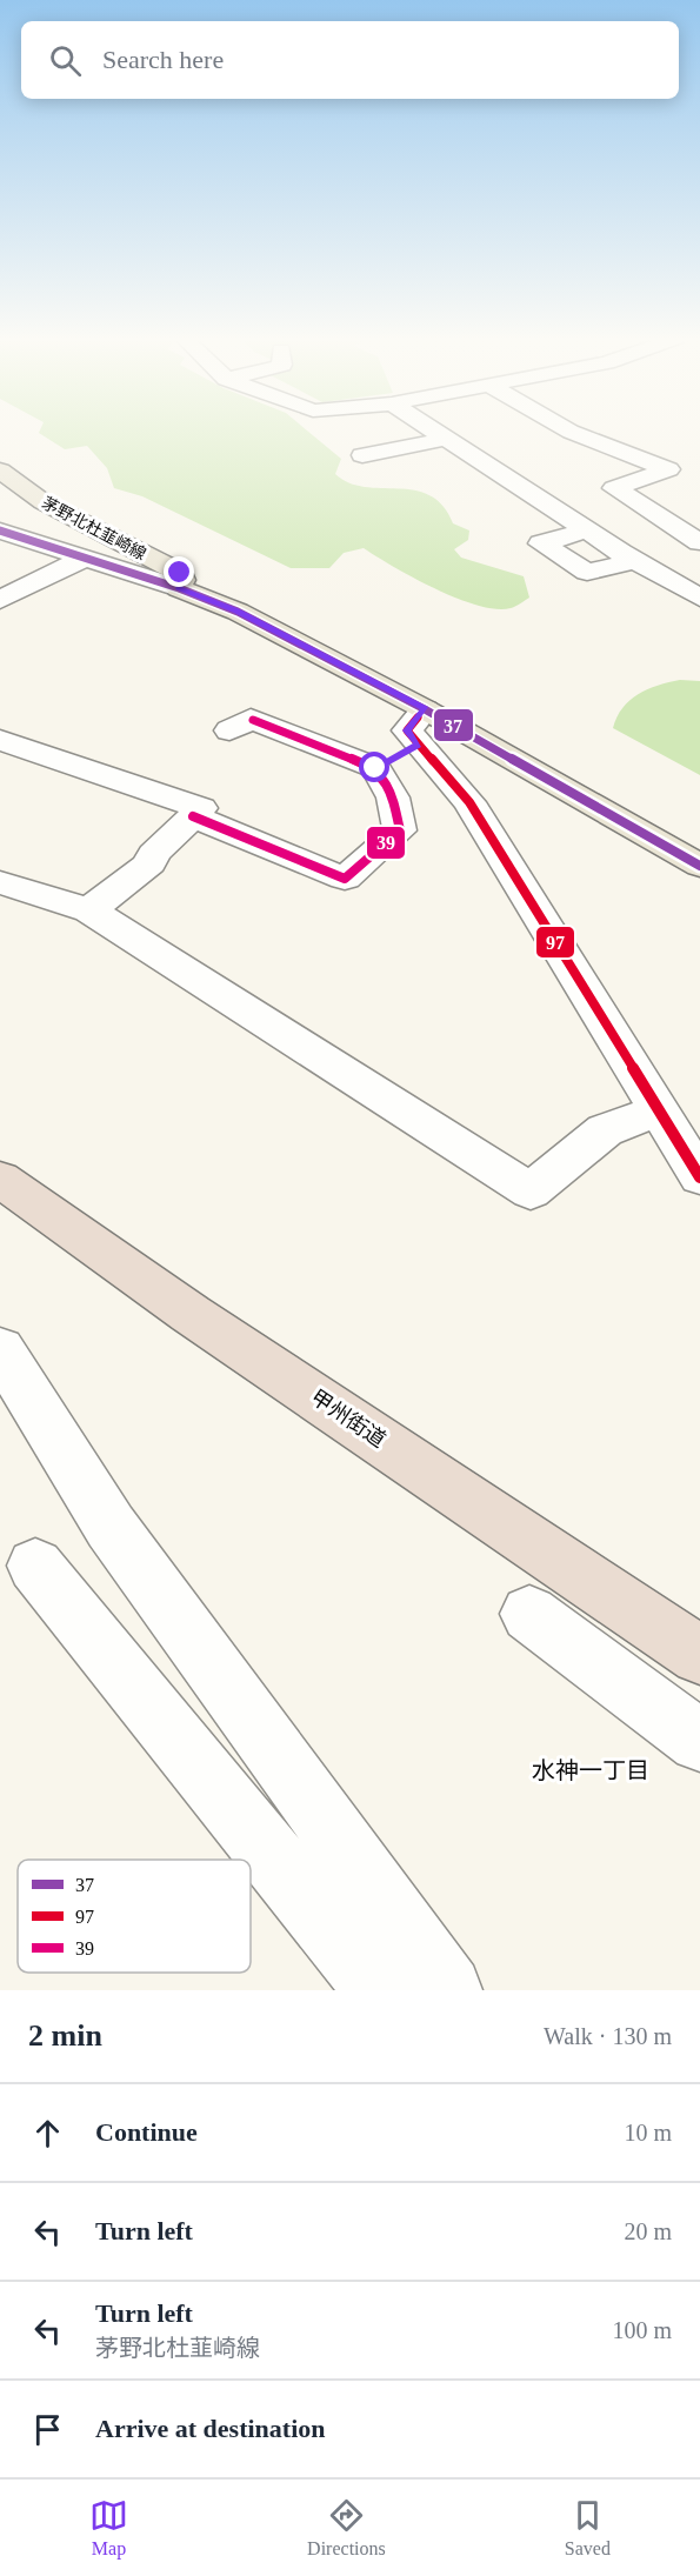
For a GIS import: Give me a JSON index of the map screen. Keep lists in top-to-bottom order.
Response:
{
  "streets": {
    "highway": ["甲州街道"],
    "main road": ["茅野北杜韮崎線"]
  },
  "districts": ["水神一丁目"],
  "lines": ["transit line 37", "transit line 97", "transit line 39"],
  "legend": ["37", "97", "39"],
  "page": {
    "search": "Search here",
    "heading": ["2 min", "Walk · 130 m"],
    "list": [
      ["Continue", "10 m"],
      ["Turn left", "20 m"],
      ["Turn left", "茅野北杜韮崎線", "100 m"],
      "Arrive at destination"
    ],
    "nav": ["Map", "Directions", "Saved"]
  }
}
